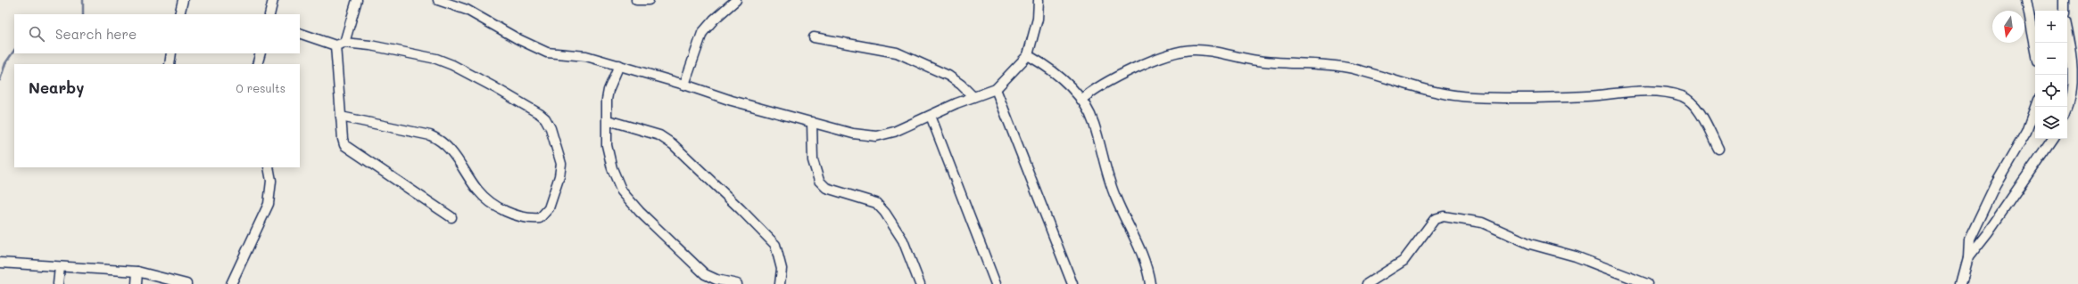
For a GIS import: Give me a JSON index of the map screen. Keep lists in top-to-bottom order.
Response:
{
  "north": "bottom",
  "page": {
    "map_buttons": ["+", "−"],
    "search": "Search here",
    "heading": ["Nearby", "0 results"]
  }
}
